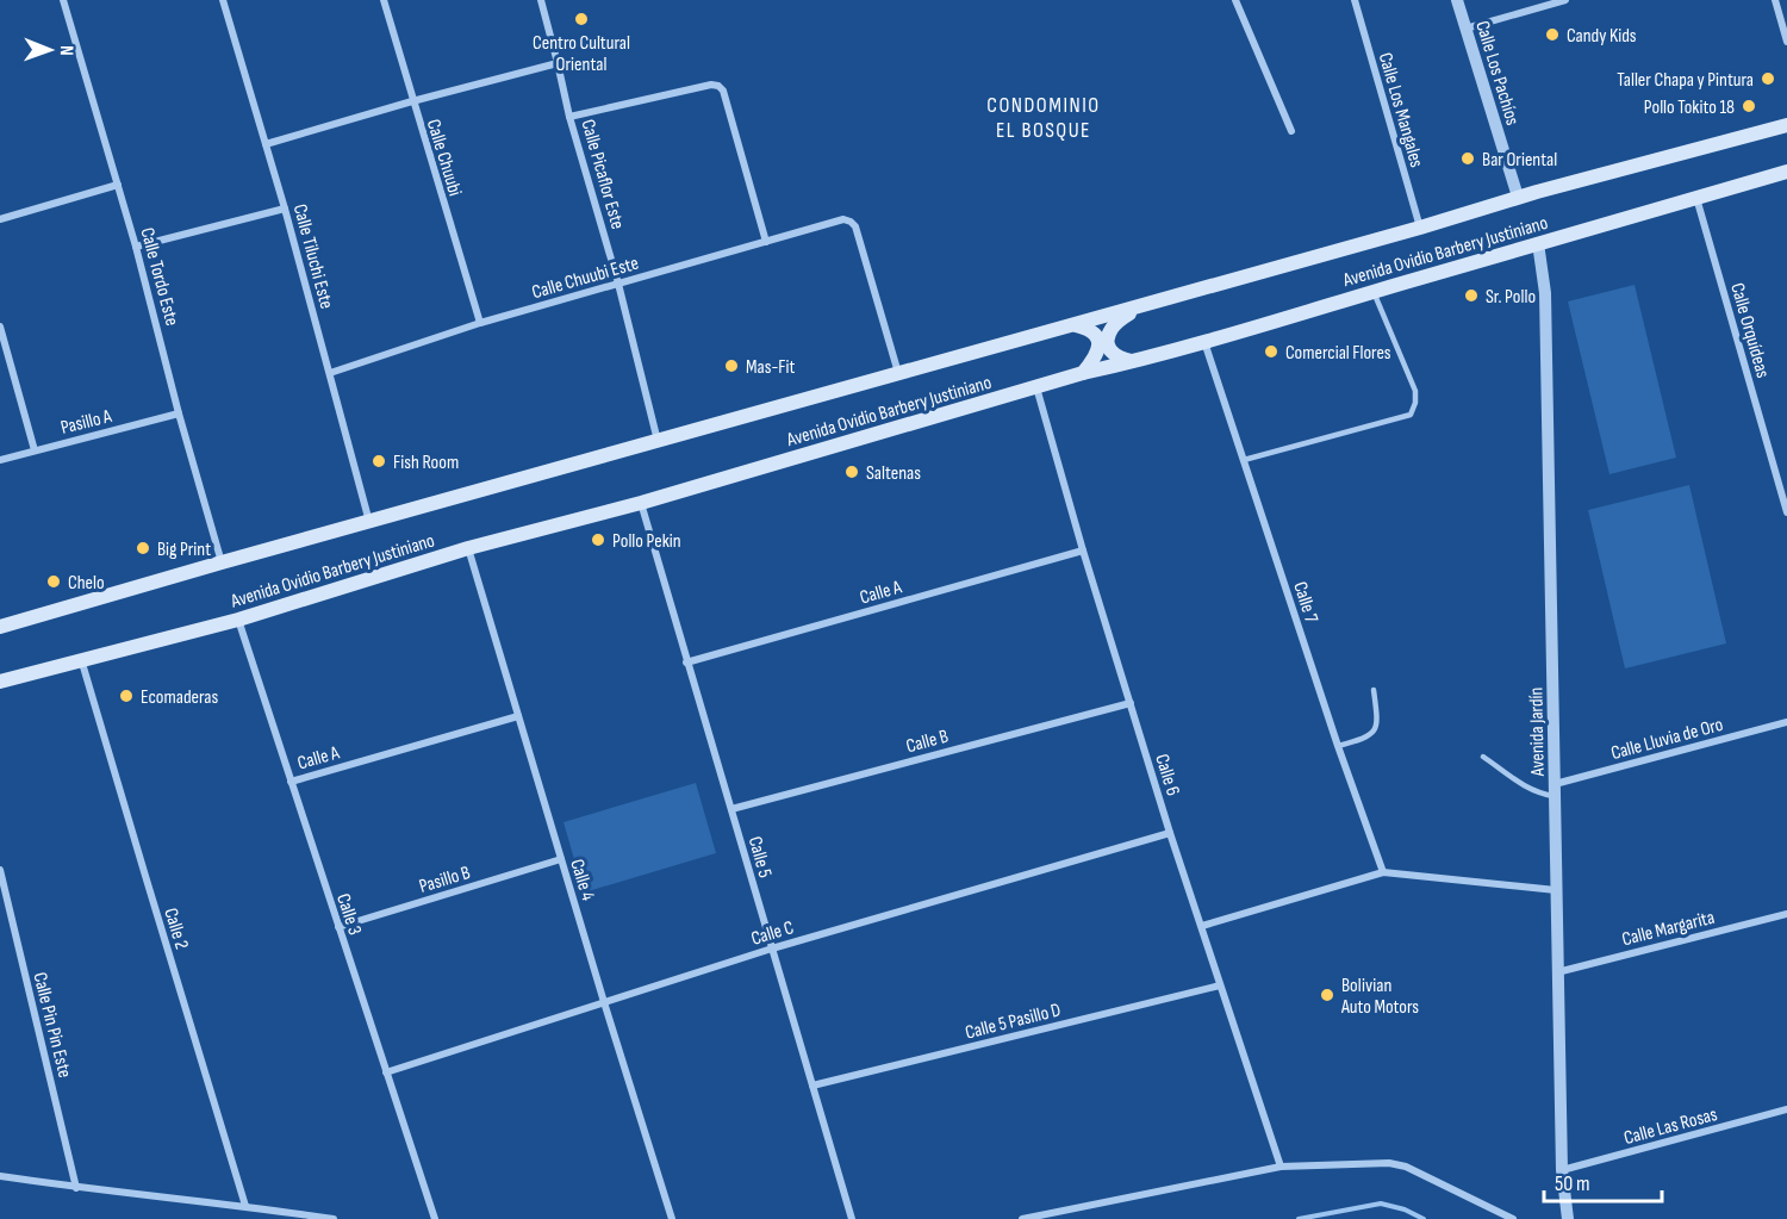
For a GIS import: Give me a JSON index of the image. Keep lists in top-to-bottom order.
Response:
{
  "streets": {
    "main road": ["Avenida Ovidio Barbery Justiniano"],
    "street": [
      "Calle Los Pachíos",
      "Calle Los Mangales",
      "Calle Chuubi",
      "Calle Picaflor Este",
      "Calle Tiluchi Este",
      "Calle Tordo Este",
      "Calle Chuubi Este",
      "Calle Orquídeas",
      "Pasillo A",
      "Calle A",
      "Calle 7",
      "Avenida Jardín",
      "Calle Lluvia de Oro",
      "Calle B",
      "Calle 6",
      "Calle 5",
      "Pasillo B",
      "Calle 4",
      "Calle 3",
      "Calle Margarita",
      "Calle 2",
      "Calle C",
      "Calle 5 Pasillo D",
      "Calle Pin Pin Este",
      "Calle Las Rosas"
    ]
  },
  "crossings": [
    ["Calle Los Pachíos", "Avenida Ovidio Barbery Justiniano"],
    ["Calle Los Mangales", "Avenida Ovidio Barbery Justiniano"],
    ["Calle Chuubi", "Calle Chuubi Este"],
    ["Calle Picaflor Este", "Avenida Ovidio Barbery Justiniano"],
    ["Calle Picaflor Este", "Calle Chuubi Este"],
    ["Avenida Ovidio Barbery Justiniano", "Calle Tiluchi Este"],
    ["Avenida Ovidio Barbery Justiniano", "Calle Tordo Este"],
    ["Avenida Ovidio Barbery Justiniano", "Calle Chuubi Este"],
    ["Avenida Ovidio Barbery Justiniano", "Calle Orquídeas"],
    ["Avenida Ovidio Barbery Justiniano", "Calle 7"],
    ["Avenida Ovidio Barbery Justiniano", "Avenida Jardín"],
    ["Avenida Ovidio Barbery Justiniano", "Calle 6"],
    ["Avenida Ovidio Barbery Justiniano", "Calle 5"],
    ["Avenida Ovidio Barbery Justiniano", "Calle 4"],
    ["Avenida Ovidio Barbery Justiniano", "Calle 3"],
    ["Avenida Ovidio Barbery Justiniano", "Calle 2"],
    ["Calle Tiluchi Este", "Calle Chuubi Este"],
    ["Calle Tordo Este", "Pasillo A"],
    ["Calle A", "Calle 6"],
    ["Calle A", "Calle 5"],
    ["Calle A", "Calle 4"],
    ["Calle A", "Calle 3"],
    ["Avenida Jardín", "Calle Lluvia de Oro"],
    ["Avenida Jardín", "Calle Margarita"],
    ["Avenida Jardín", "Calle Las Rosas"],
    ["Calle B", "Calle 6"],
    ["Calle B", "Calle 5"],
    ["Calle 6", "Calle C"],
    ["Calle 6", "Calle 5 Pasillo D"],
    ["Calle 5", "Calle C"],
    ["Calle 5", "Calle 5 Pasillo D"],
    ["Pasillo B", "Calle 4"],
    ["Pasillo B", "Calle 3"],
    ["Calle 4", "Calle C"],
    ["Calle 3", "Calle C"]
  ],
  "districts": ["CONDOMINIO EL BOSQUE"],
  "places": [
    "Centro Cultural Oriental",
    "Candy Kids",
    "Taller Chapa y Pintura",
    "Pollo Tokito 18",
    "Bar Oriental",
    "Sr. Pollo",
    "Comercial Flores",
    "Mas-Fit",
    "Fish Room",
    "Saltenas",
    "Pollo Pekin",
    "Big Print",
    "Chelo",
    "Ecomaderas",
    "Bolivian Auto Motors"
  ],
  "scale_bar": "50 m",
  "north": "right"
}
